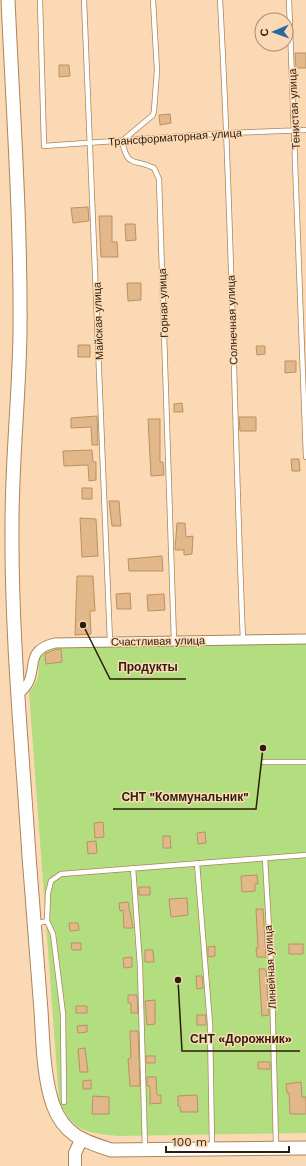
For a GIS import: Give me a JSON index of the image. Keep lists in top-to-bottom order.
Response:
{
  "streets": {
    "street": ["Счастливая улица"],
    "lane": [
      "Тенистая улица",
      "Трансформаторная улица",
      "Горная улица",
      "Солнечная улица",
      "Майская улица",
      "Линейная улица"
    ]
  },
  "crossings": [
    ["Тенистая улица", "Трансформаторная улица"],
    ["Трансформаторная улица", "Горная улица"],
    ["Трансформаторная улица", "Солнечная улица"],
    ["Трансформаторная улица", "Майская улица"],
    ["Горная улица", "Счастливая улица"],
    ["Солнечная улица", "Счастливая улица"],
    ["Майская улица", "Счастливая улица"]
  ],
  "places": ["Продукты", "СНТ \"Коммунальник\"", "СНТ «Дорожник»"],
  "scale_bar": "100 m",
  "north": "left"
}
